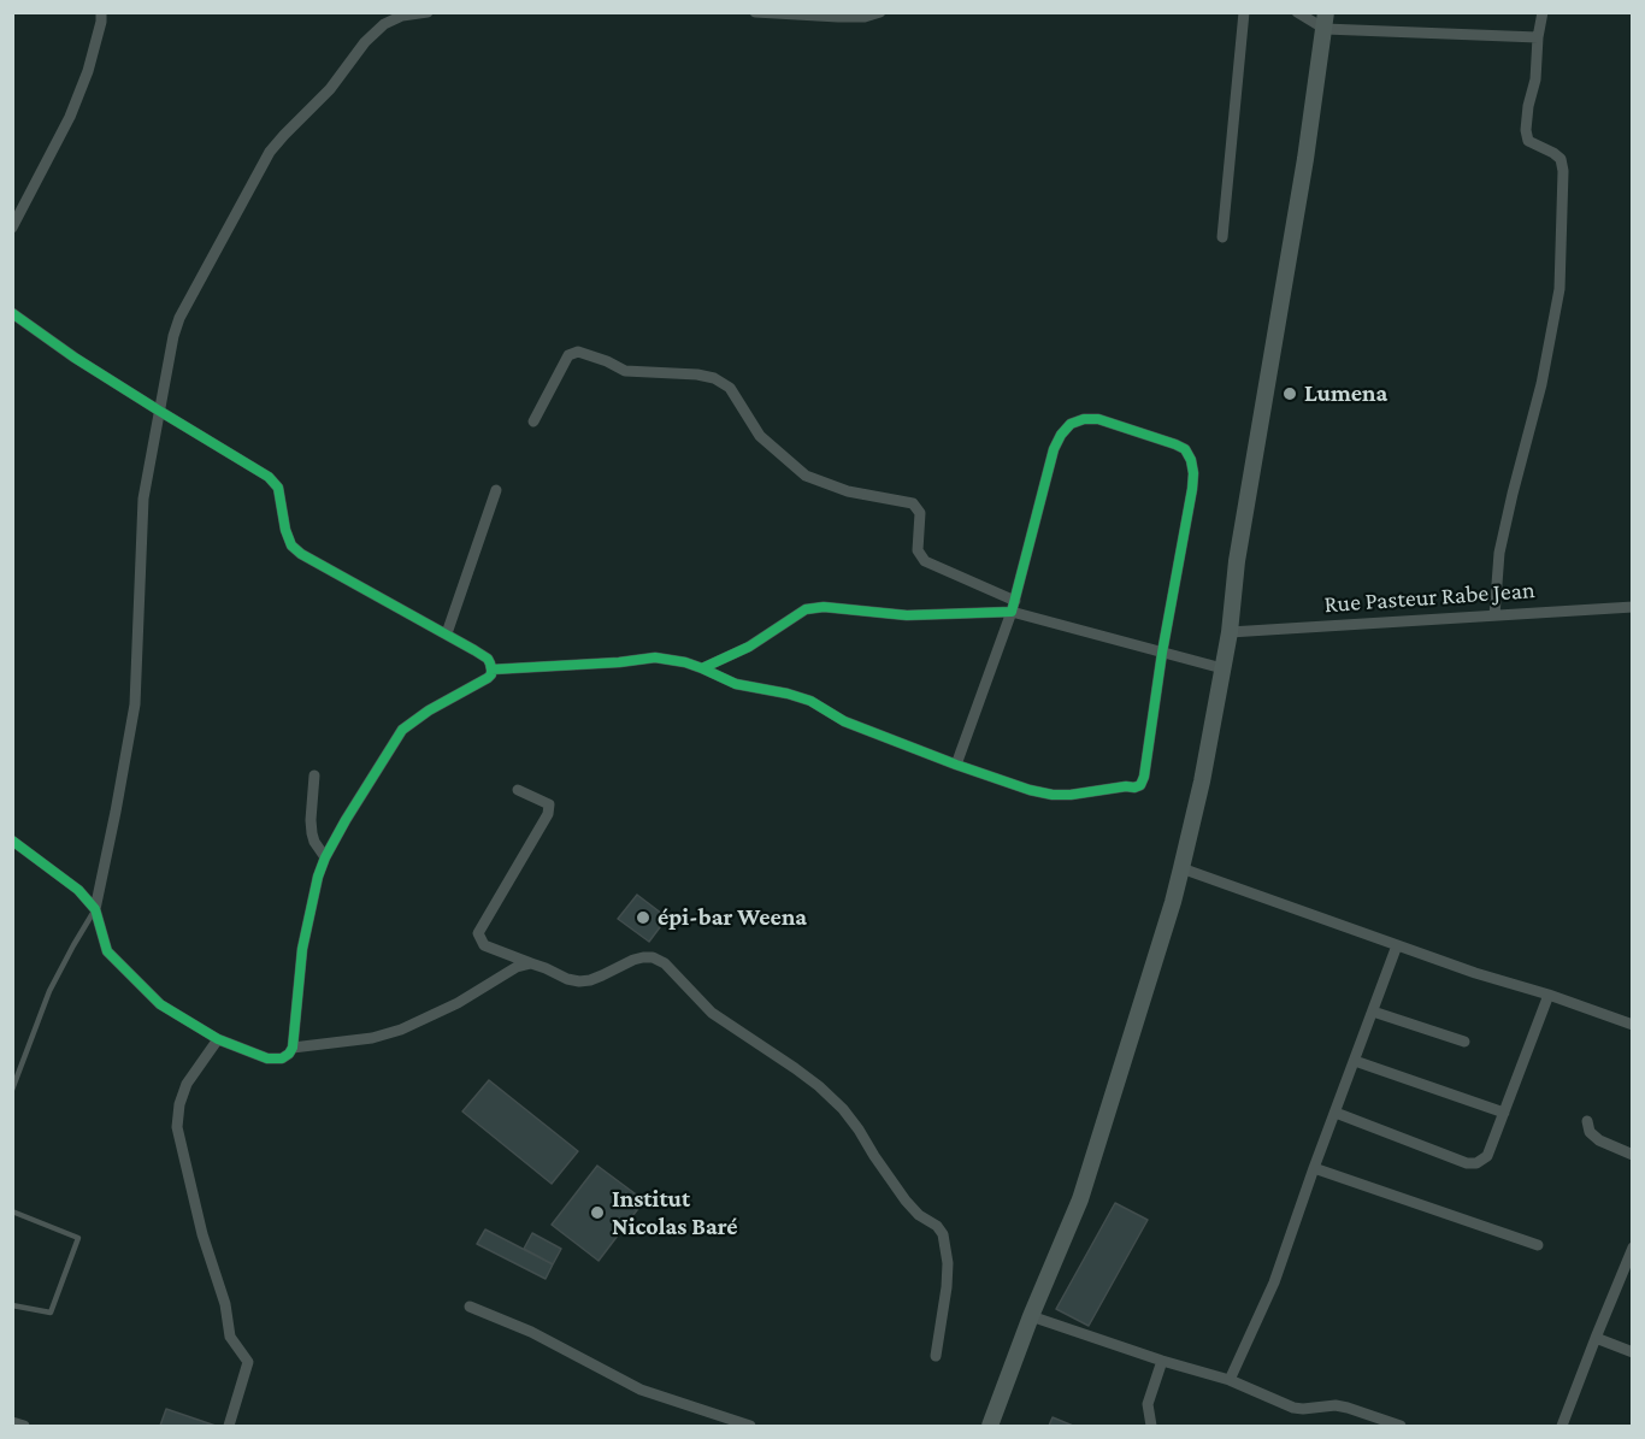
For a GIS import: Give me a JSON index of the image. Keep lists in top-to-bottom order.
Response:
{
  "streets": {
    "street": ["Rue Pasteur Rabe Jean"]
  },
  "places": ["Lumena", "épi-bar Weena", "Institut Nicolas Baré"]
}
